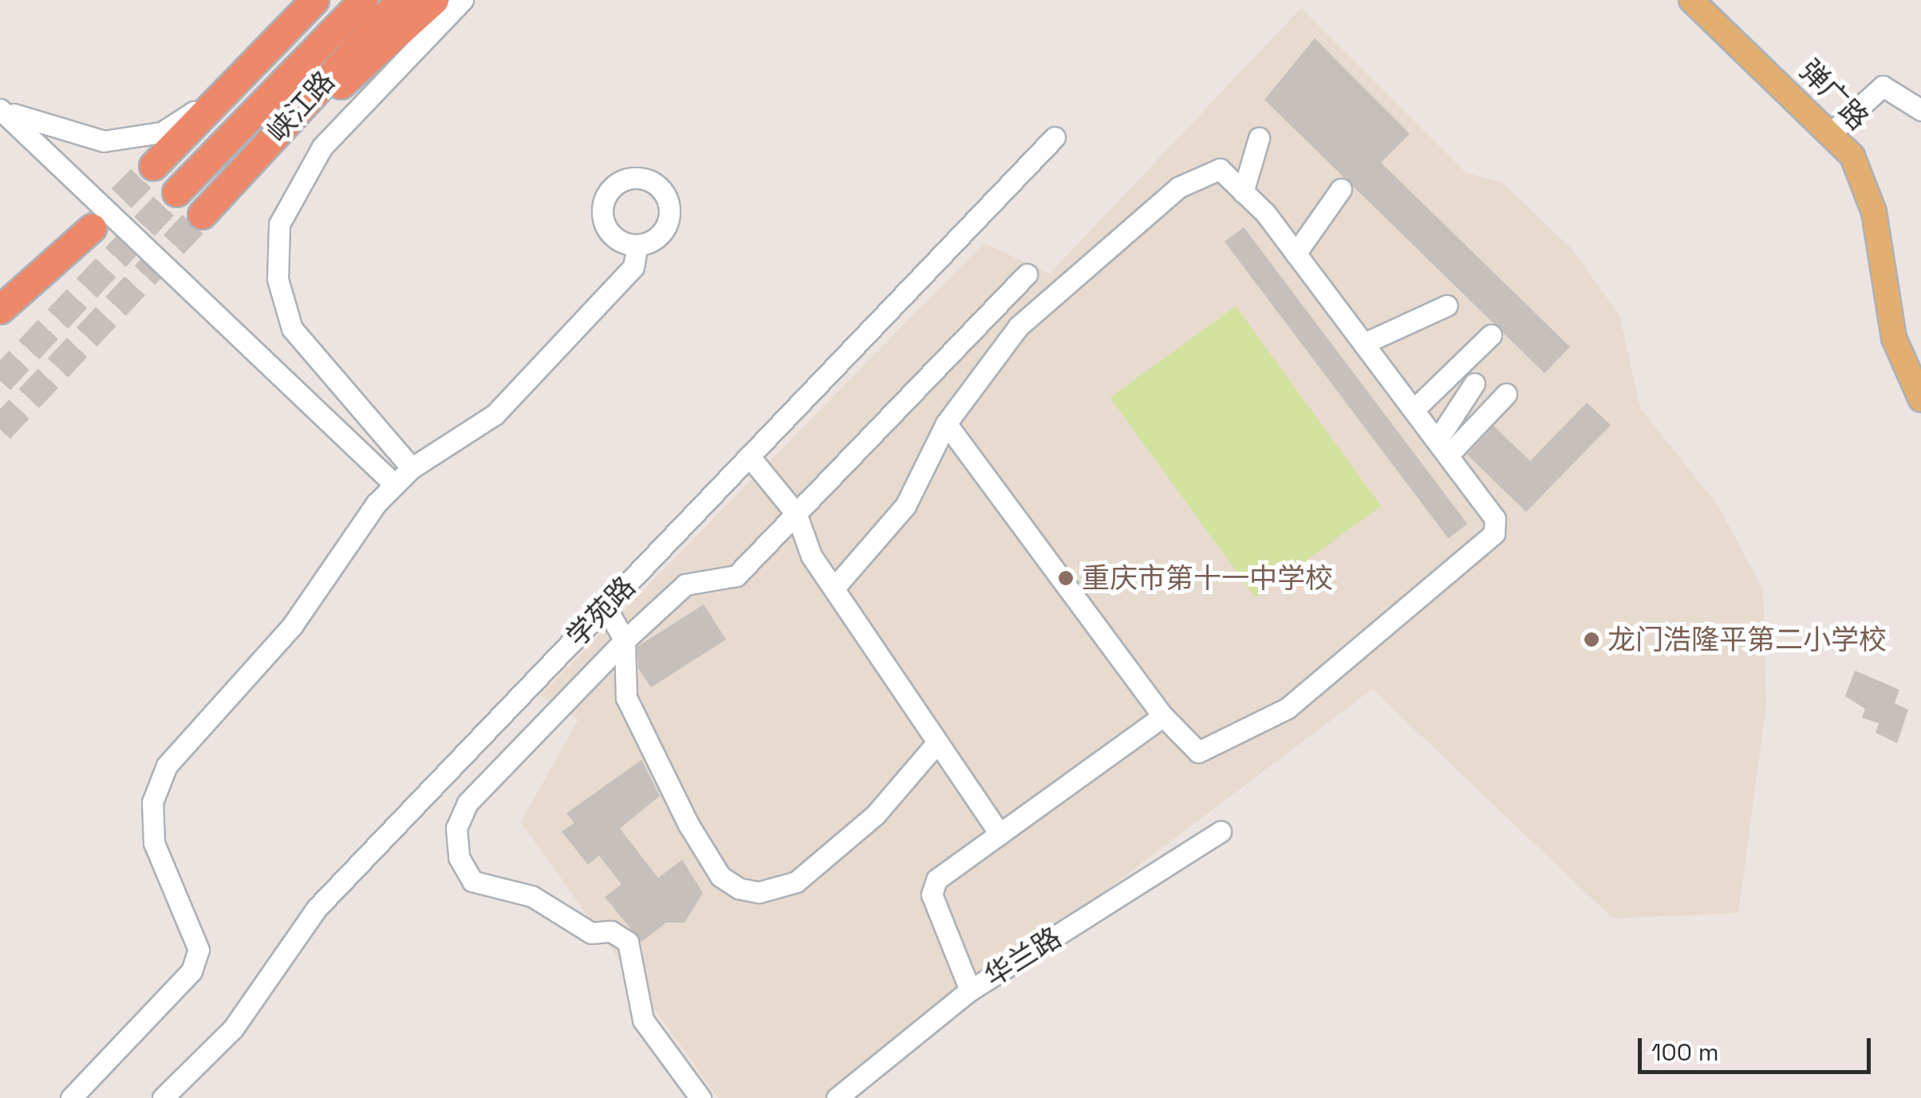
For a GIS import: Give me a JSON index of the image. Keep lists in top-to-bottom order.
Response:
{
  "streets": {
    "highway": ["峡江路"],
    "main road": ["弹广路"],
    "street": ["学苑路", "华兰路"]
  },
  "places": ["重庆市第十一中学校", "龙门浩隆平第二小学校"],
  "scale_bar": "100 m"
}
